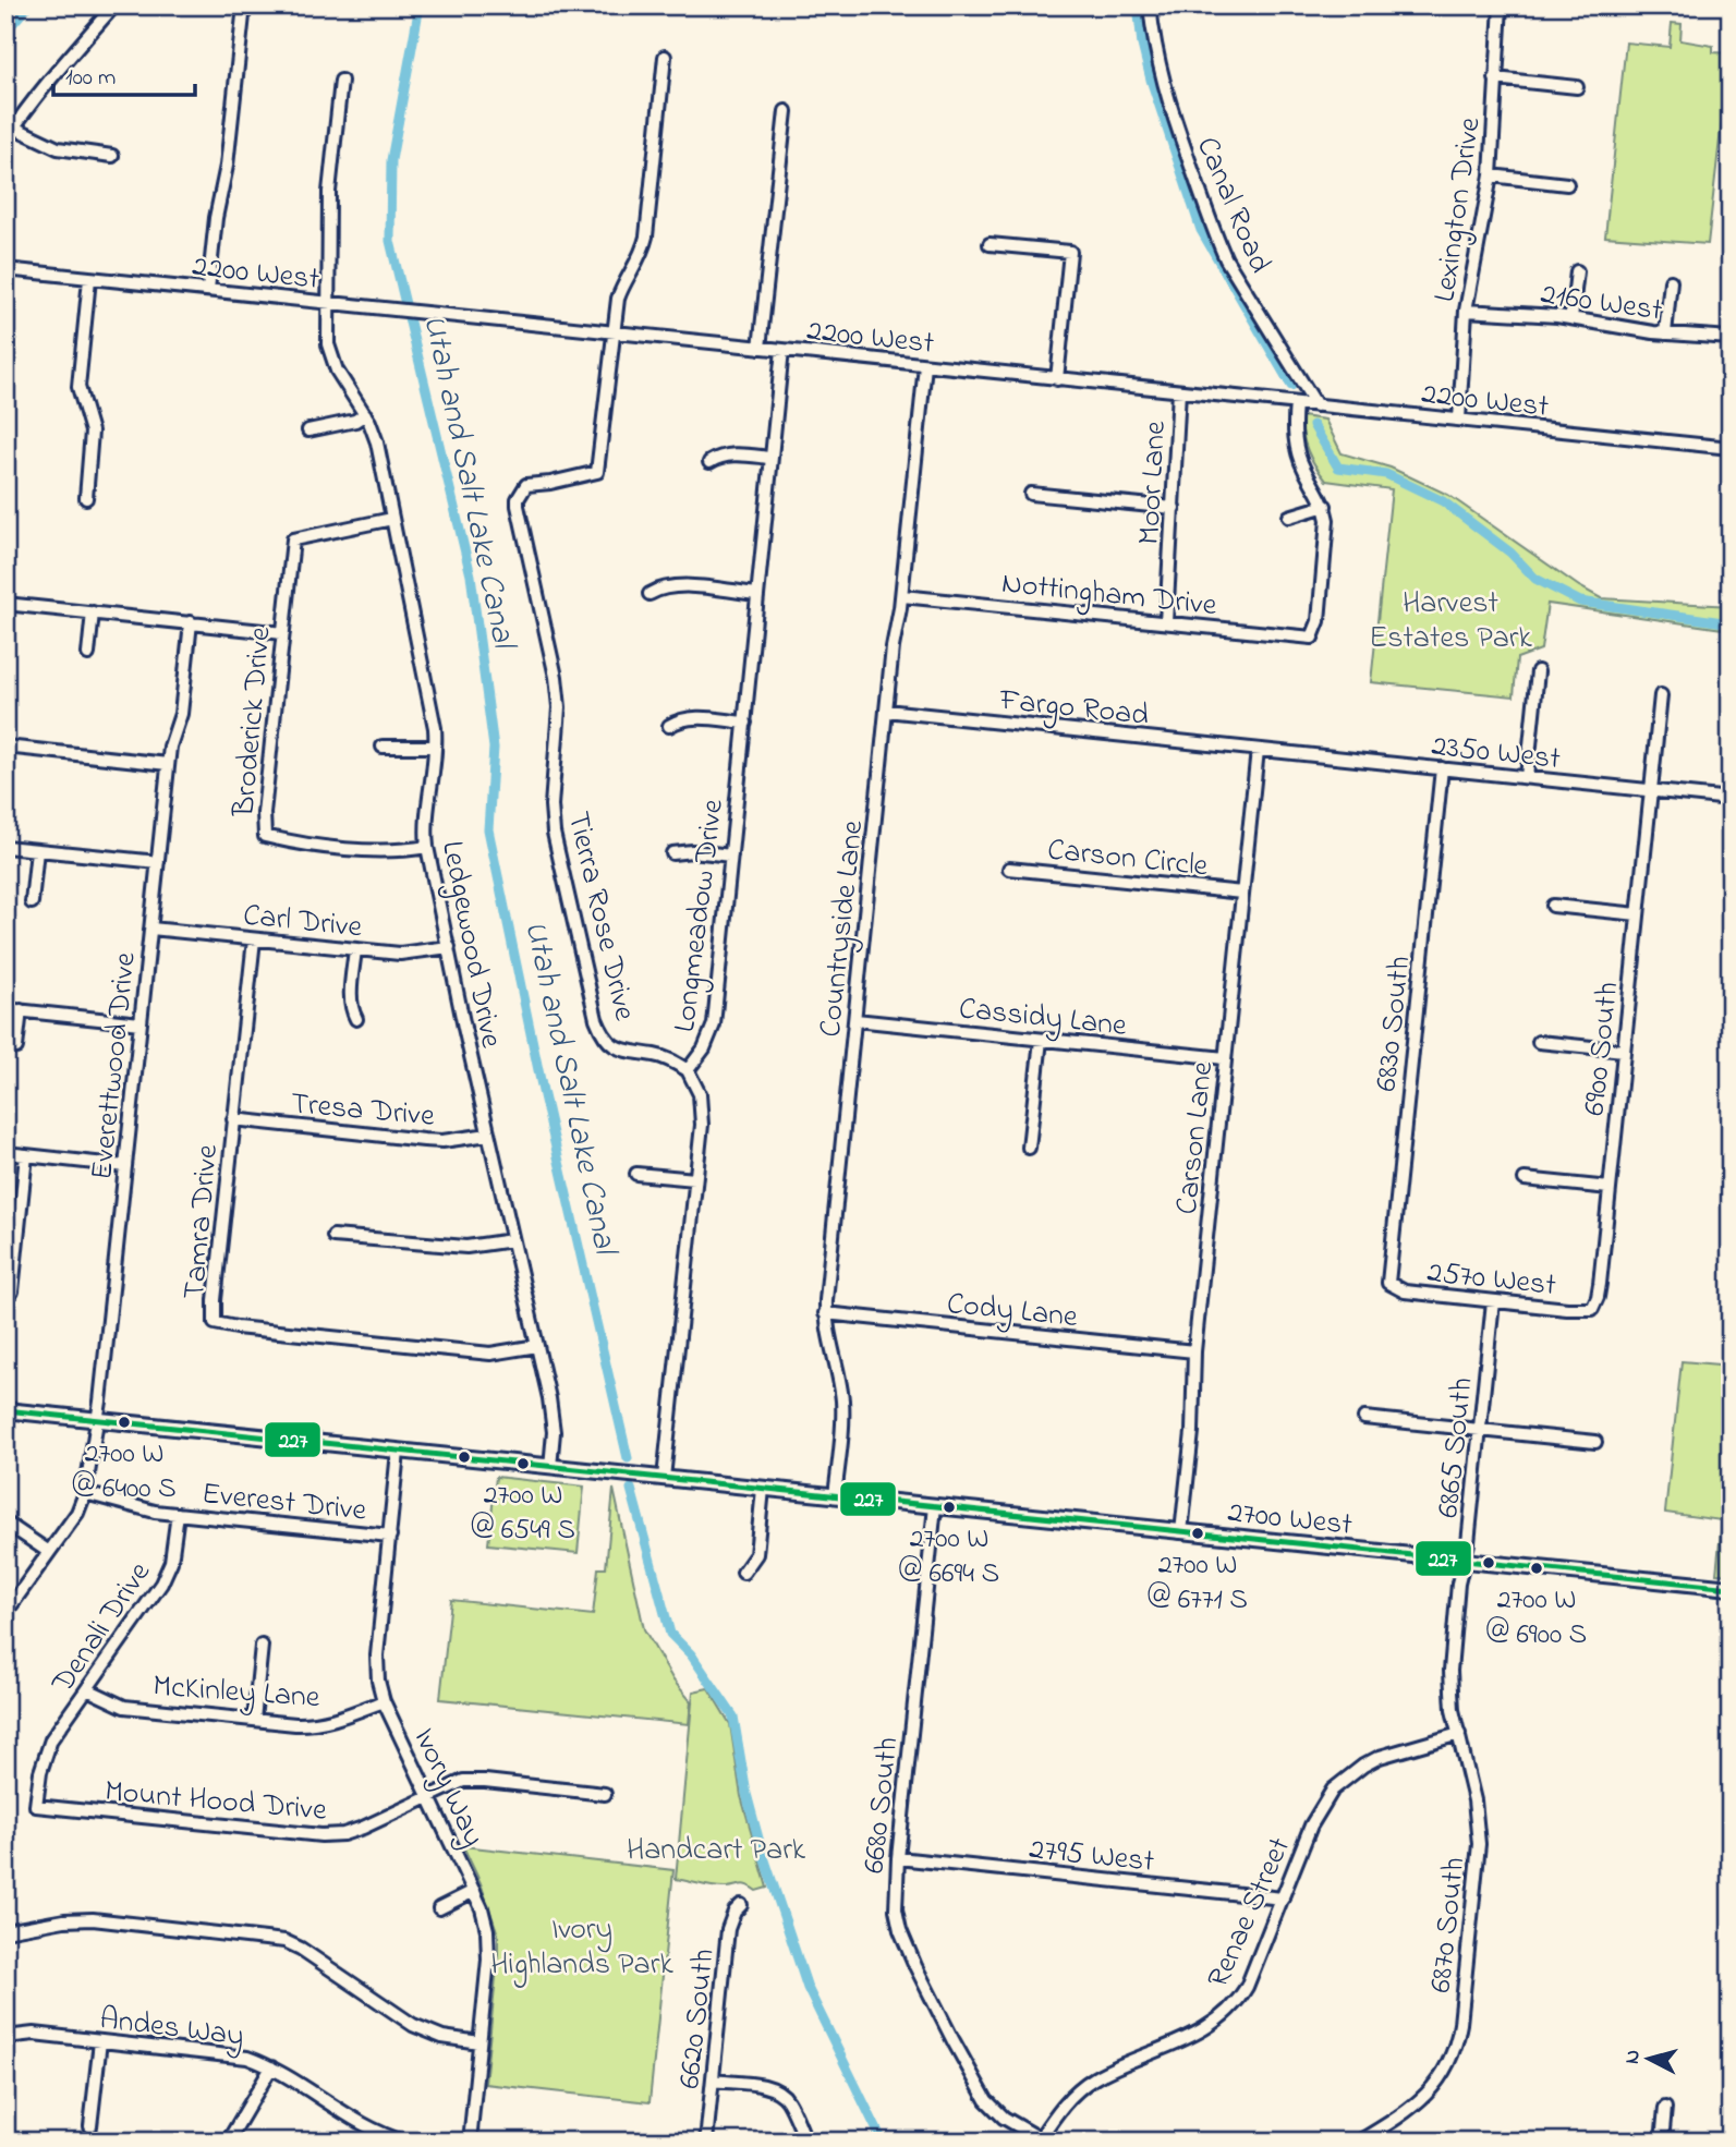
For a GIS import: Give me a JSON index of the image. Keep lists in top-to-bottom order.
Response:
{
  "streets": {
    "main road": ["2700 West"],
    "street": [
      "Canal Road",
      "Lexington Drive",
      "2200 West",
      "2160 West",
      "Moor Lane",
      "Nottingham Drive",
      "Fargo Road",
      "Broderick Drive",
      "2350 West",
      "Carson Circle",
      "Tierra Rose Drive",
      "Longmeadow Drive",
      "Carl Drive",
      "Countryside Lane",
      "Ledgewood Drive",
      "Cassidy Lane",
      "6830 South",
      "6900 South",
      "Everettwood Drive",
      "Tresa Drive",
      "Carson Lane",
      "Tamra Drive",
      "2570 West",
      "Cody Lane",
      "6865 South",
      "Everest Drive",
      "Denali Drive",
      "McKinley Lane",
      "Ivory Way",
      "Mount Hood Drive",
      "6680 South",
      "2795 West",
      "Renae Street",
      "6870 South",
      "6620 South",
      "Andes Way"
    ]
  },
  "crossings": [
    ["Canal Road", "2200 West"],
    ["Lexington Drive", "2200 West"],
    ["Lexington Drive", "2160 West"],
    ["2200 West", "Moor Lane"],
    ["2200 West", "Tierra Rose Drive"],
    ["2200 West", "Longmeadow Drive"],
    ["2200 West", "Countryside Lane"],
    ["2200 West", "Ledgewood Drive"],
    ["Moor Lane", "Nottingham Drive"],
    ["Nottingham Drive", "Countryside Lane"],
    ["Fargo Road", "2350 West"],
    ["Fargo Road", "Countryside Lane"],
    ["Fargo Road", "Carson Lane"],
    ["Broderick Drive", "Ledgewood Drive"],
    ["2350 West", "6830 South"],
    ["2350 West", "6900 South"],
    ["2350 West", "Carson Lane"],
    ["Carson Circle", "Carson Lane"],
    ["Tierra Rose Drive", "Longmeadow Drive"],
    ["Longmeadow Drive", "2700 West"],
    ["Carl Drive", "Ledgewood Drive"],
    ["Carl Drive", "Everettwood Drive"],
    ["Carl Drive", "Tamra Drive"],
    ["Countryside Lane", "Cassidy Lane"],
    ["Countryside Lane", "Cody Lane"],
    ["Countryside Lane", "2700 West"],
    ["Ledgewood Drive", "Tresa Drive"],
    ["Ledgewood Drive", "Tamra Drive"],
    ["Ledgewood Drive", "2700 West"],
    ["Cassidy Lane", "Carson Lane"],
    ["6830 South", "2570 West"],
    ["6900 South", "2570 West"],
    ["Everettwood Drive", "Everest Drive"],
    ["Everettwood Drive", "2700 West"],
    ["Tresa Drive", "Tamra Drive"],
    ["Carson Lane", "Cody Lane"],
    ["Carson Lane", "2700 West"],
    ["2570 West", "6865 South"],
    ["6865 South", "2700 West"],
    ["6865 South", "Renae Street"],
    ["6865 South", "6870 South"],
    ["Everest Drive", "Denali Drive"],
    ["Everest Drive", "Ivory Way"],
    ["2700 West", "Ivory Way"],
    ["2700 West", "6680 South"],
    ["Denali Drive", "McKinley Lane"],
    ["Denali Drive", "Mount Hood Drive"],
    ["McKinley Lane", "Ivory Way"],
    ["Ivory Way", "Mount Hood Drive"],
    ["6680 South", "2795 West"],
    ["6680 South", "Renae Street"],
    ["2795 West", "Renae Street"],
    ["Renae Street", "6870 South"]
  ],
  "water": ["Utah and Salt Lake Canal"],
  "parks": ["Harvest Estates Park", "Handcart Park", "Ivory Highlands Park"],
  "places": [
    "2700 W @ 6400 S",
    "2700 W @ 6549 S",
    "2700 W @ 6694 S",
    "2700 W @ 6771 S",
    "2700 W @ 6900 S"
  ],
  "lines": ["transit line 227"],
  "scale_bar": "100 m",
  "north": "left"
}
